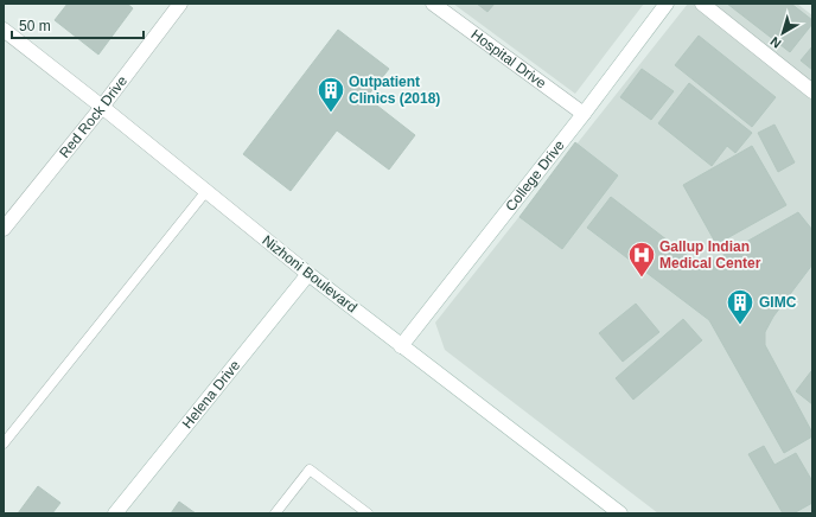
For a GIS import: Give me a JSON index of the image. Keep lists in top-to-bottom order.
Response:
{
  "streets": {
    "main road": [
      "Hospital Drive",
      "Red Rock Drive",
      "College Drive",
      "Nizhoni Boulevard",
      "Helena Drive"
    ]
  },
  "crossings": [
    ["Hospital Drive", "College Drive"],
    ["Red Rock Drive", "Nizhoni Boulevard"],
    ["College Drive", "Nizhoni Boulevard"],
    ["Nizhoni Boulevard", "Helena Drive"]
  ],
  "places": {
    "building": ["Outpatient Clinics (2018)", "GIMC"],
    "hospital": ["Gallup Indian Medical Center"]
  },
  "scale_bar": "50 m",
  "north": "bottom left"
}
